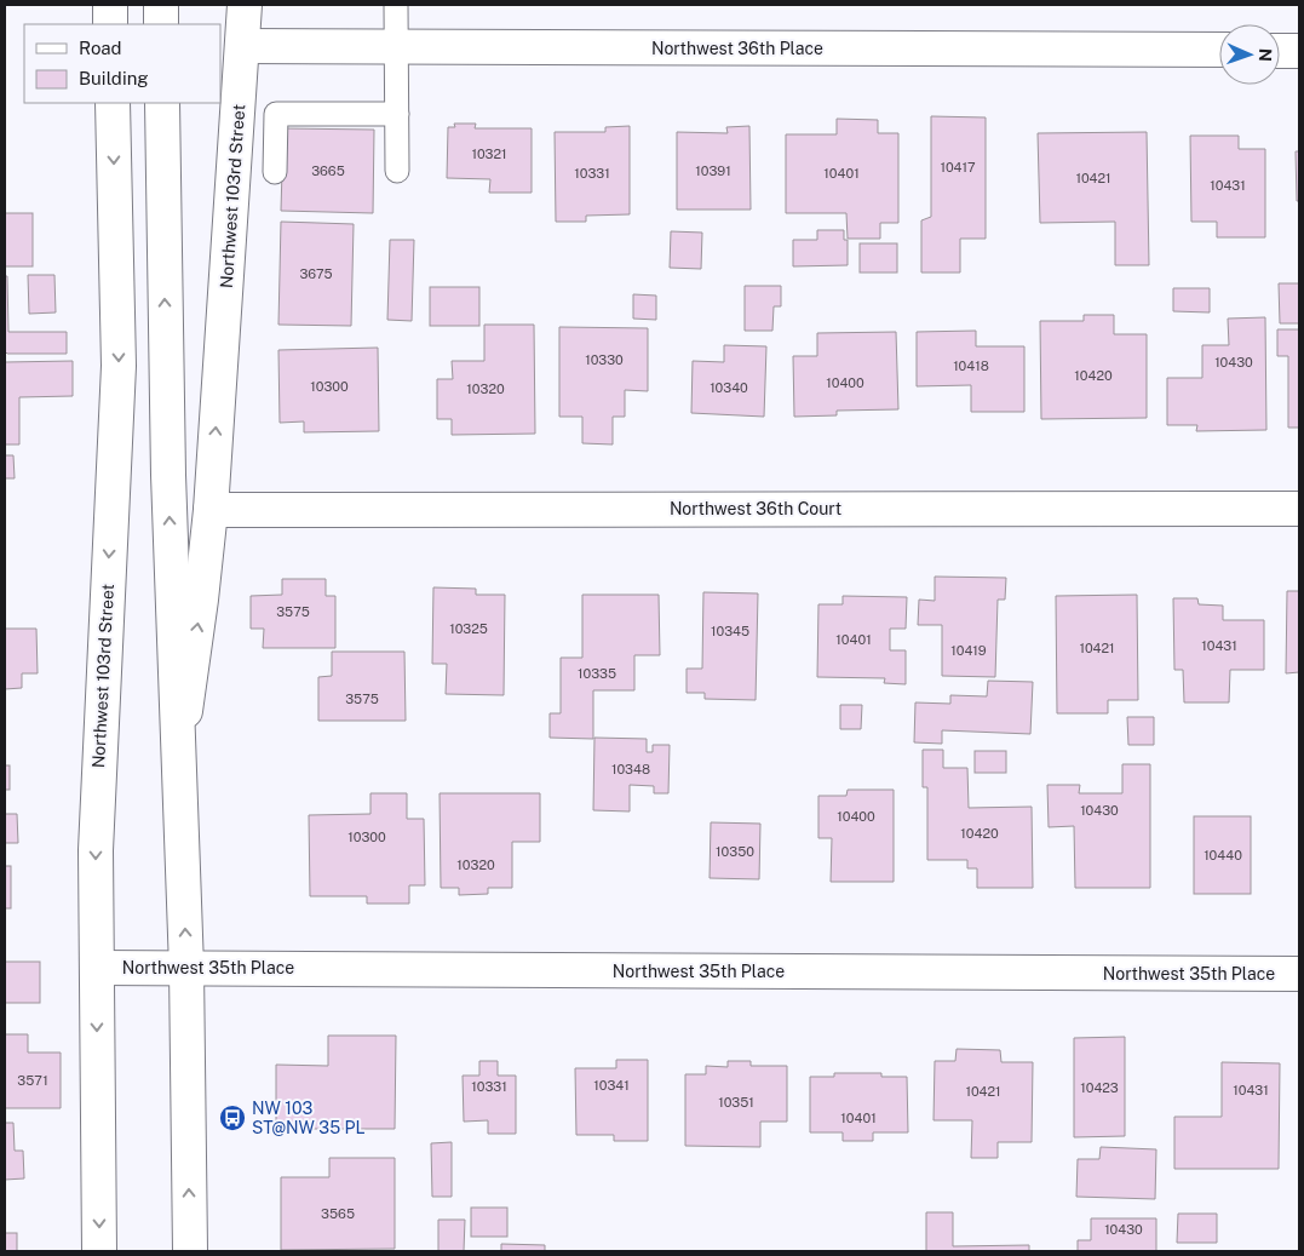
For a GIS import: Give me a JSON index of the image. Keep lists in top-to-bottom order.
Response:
{
  "streets": {
    "street": [
      "Northwest 36th Place",
      "Northwest 103rd Street",
      "Northwest 36th Court",
      "Northwest 35th Place"
    ]
  },
  "crossings": [
    ["Northwest 36th Place", "Northwest 103rd Street"],
    ["Northwest 103rd Street", "Northwest 36th Court"],
    ["Northwest 103rd Street", "Northwest 35th Place"]
  ],
  "places": {
    "bus stop": ["NW 103 ST@NW 35 PL"]
  },
  "house_numbers": [
    "10321",
    "10417",
    "3665",
    "10391",
    "10331",
    "10401",
    "10421",
    "10431",
    "3675",
    "10330",
    "10430",
    "10418",
    "10420",
    "10400",
    "10300",
    "10340",
    "10320",
    "3575",
    "10325",
    "10345",
    "10401",
    "10431",
    "10421",
    "10419",
    "10335",
    "3575",
    "10348",
    "10430",
    "10400",
    "10420",
    "10300",
    "10350",
    "10440",
    "10320",
    "3571",
    "10341",
    "10331",
    "10423",
    "10431",
    "10421",
    "10351",
    "10401",
    "3565",
    "10430"
  ],
  "legend": ["Road", "Building"],
  "north": "right"
}
